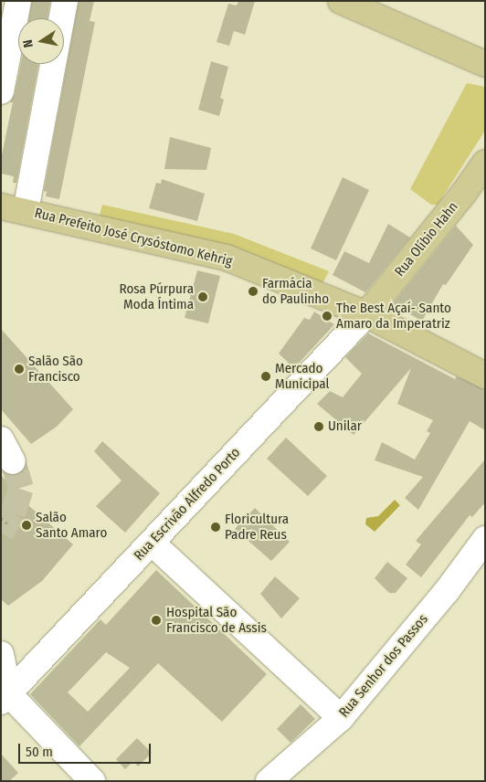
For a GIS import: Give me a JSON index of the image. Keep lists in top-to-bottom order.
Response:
{
  "streets": {
    "main road": ["Rua Prefeito José Crysóstomo Kehrig", "Rua Olíbio Hahn"],
    "street": ["Rua Escrivão Alfredo Porto", "Rua Senhor dos Passos"]
  },
  "crossings": [
    ["Rua Prefeito José Crysóstomo Kehrig", "Rua Olíbio Hahn"],
    ["Rua Prefeito José Crysóstomo Kehrig", "Rua Escrivão Alfredo Porto"],
    ["Rua Olíbio Hahn", "Rua Escrivão Alfredo Porto"]
  ],
  "places": [
    "Farmácia do Paulinho",
    "Rosa Púrpura Moda Íntima",
    "The Best Açaí- Santo Amaro da Imperatriz",
    "Salão São Francisco",
    "Mercado Municipal",
    "Unilar",
    "Salão Santo Amaro",
    "Floricultura Padre Reus",
    "Hospital São Francisco de Assis"
  ],
  "scale_bar": "50 m",
  "north": "left"
}
